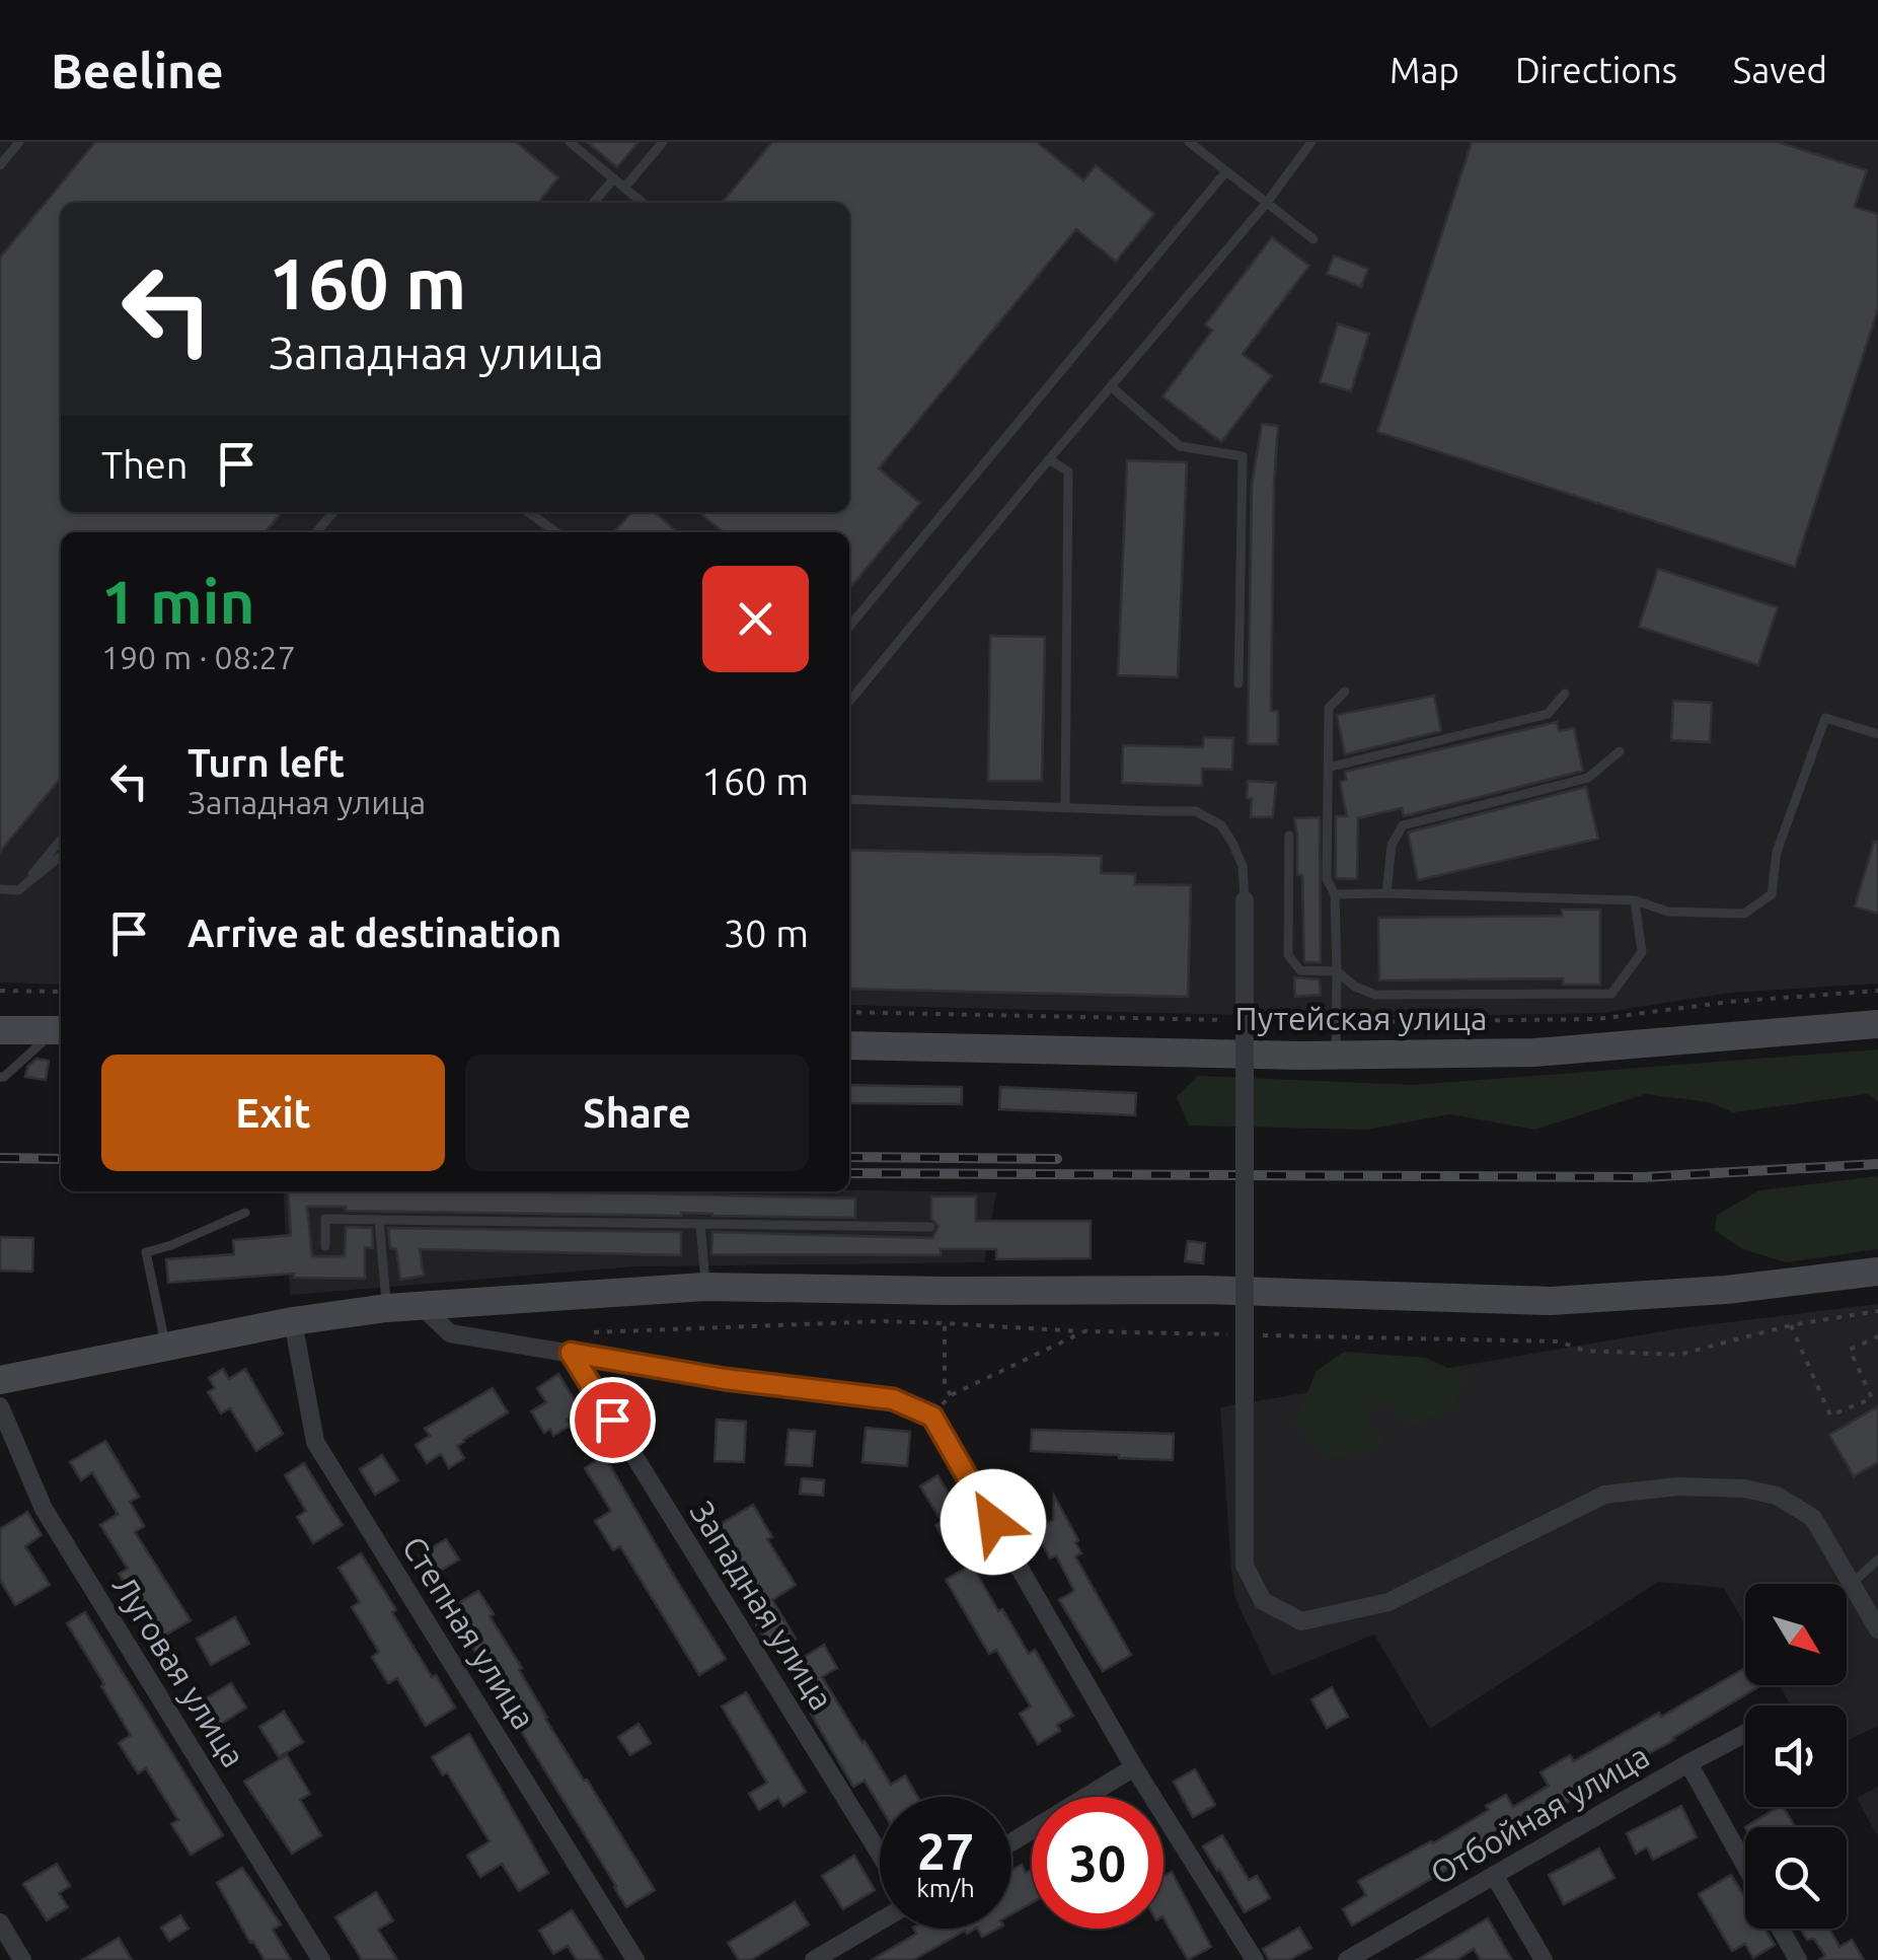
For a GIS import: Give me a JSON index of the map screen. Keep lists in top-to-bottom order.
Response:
{
  "streets": {
    "main road": ["Путейская улица"],
    "street": [
      "Западная улица",
      "Степная улица",
      "Луговая улица",
      "Отбойная улица"
    ]
  },
  "north": "bottom right",
  "page": {
    "header": "Beeline",
    "nav": ["Map", "Directions", "Saved"],
    "turn": ["160 m", "Западная улица"],
    "then": "Then",
    "heading": ["1 min", "190 m · 08:27"],
    "list": [
      {
        "name": "Turn left",
        "note": "Западная улица",
        "value": "160 m"
      },
      {
        "name": "Arrive at destination",
        "value": "30 m"
      }
    ],
    "buttons": ["Exit", "Share"],
    "speed": "27 km/h",
    "limit": "30"
  }
}
